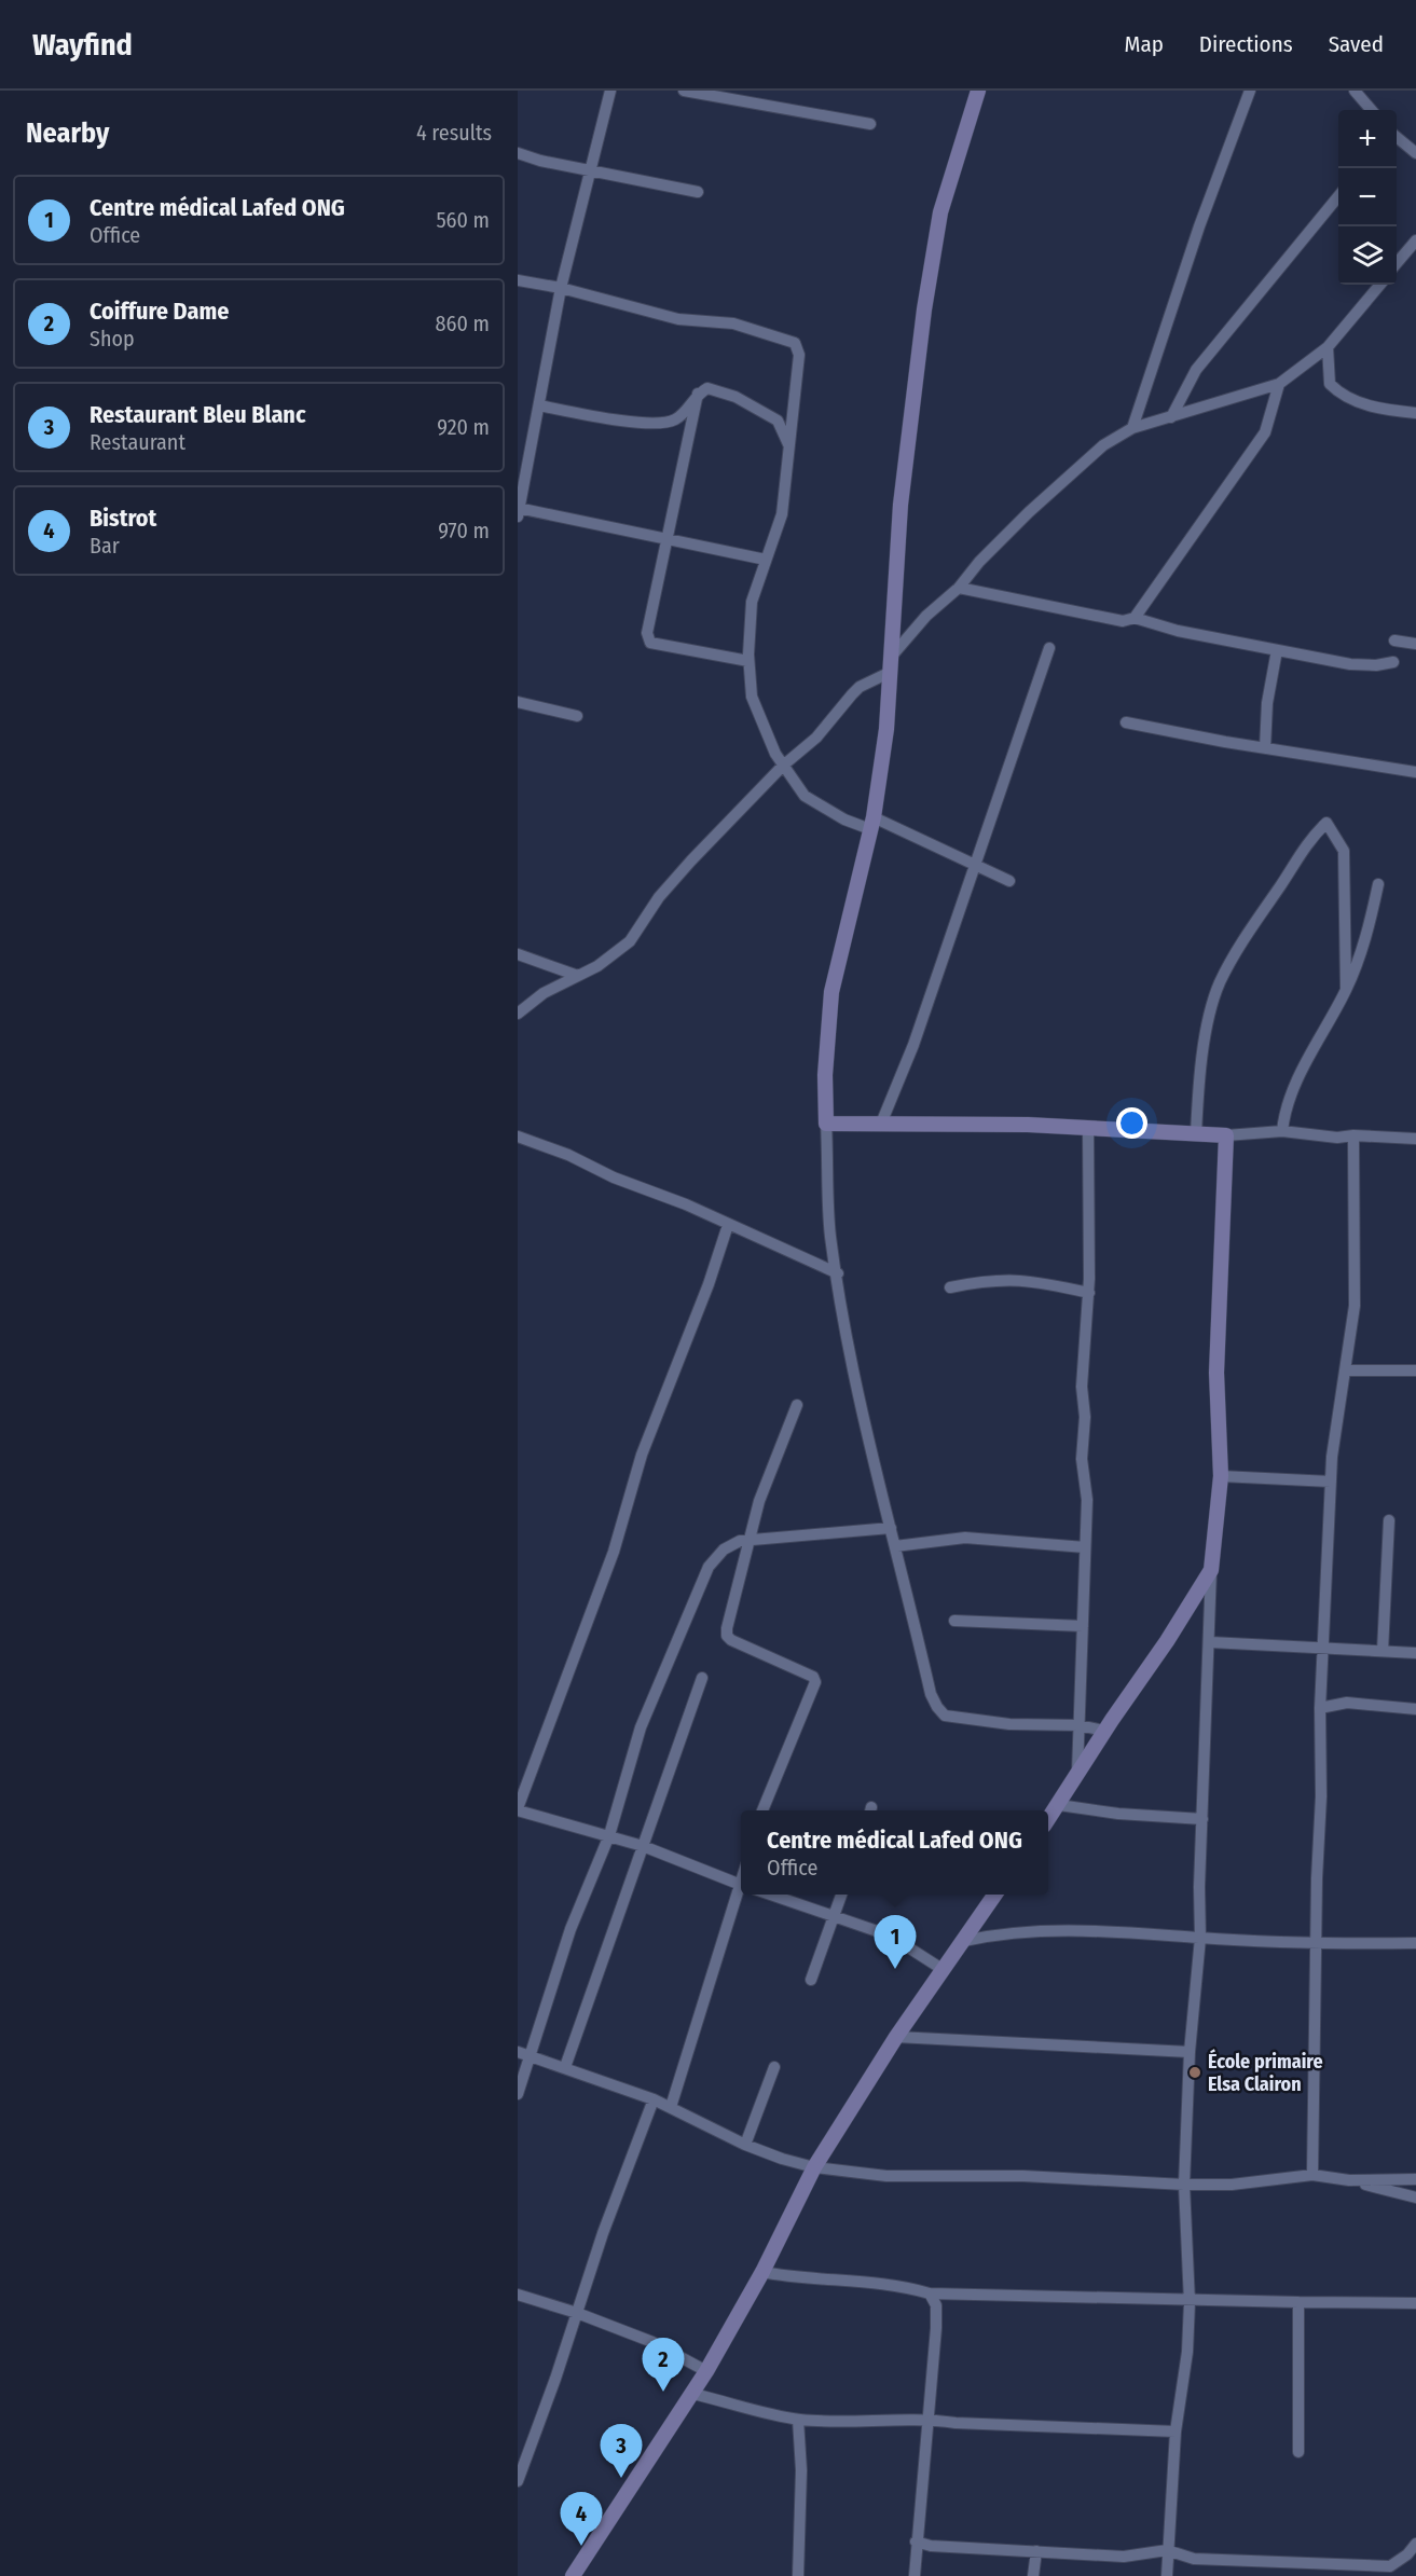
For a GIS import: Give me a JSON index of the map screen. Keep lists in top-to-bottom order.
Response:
{
  "places": ["École primaire Elsa Clairon"],
  "page": {
    "header": "Wayfind",
    "nav": ["Map", "Directions", "Saved"],
    "heading": ["Nearby", "4 results"],
    "map_buttons": ["+", "−"],
    "list": [
      {
        "mark": "1",
        "name": "Centre médical Lafed ONG",
        "note": "Office",
        "value": "560 m"
      },
      {
        "mark": "2",
        "name": "Coiffure Dame",
        "note": "Shop",
        "value": "860 m"
      },
      {
        "mark": "3",
        "name": "Restaurant Bleu Blanc",
        "note": "Restaurant",
        "value": "920 m"
      },
      {
        "mark": "4",
        "name": "Bistrot",
        "note": "Bar",
        "value": "970 m"
      }
    ],
    "popup": ["Centre médical Lafed ONG", "Office"],
    "pins": [
      "1",
      "2",
      "3",
      "4"
    ]
  }
}
